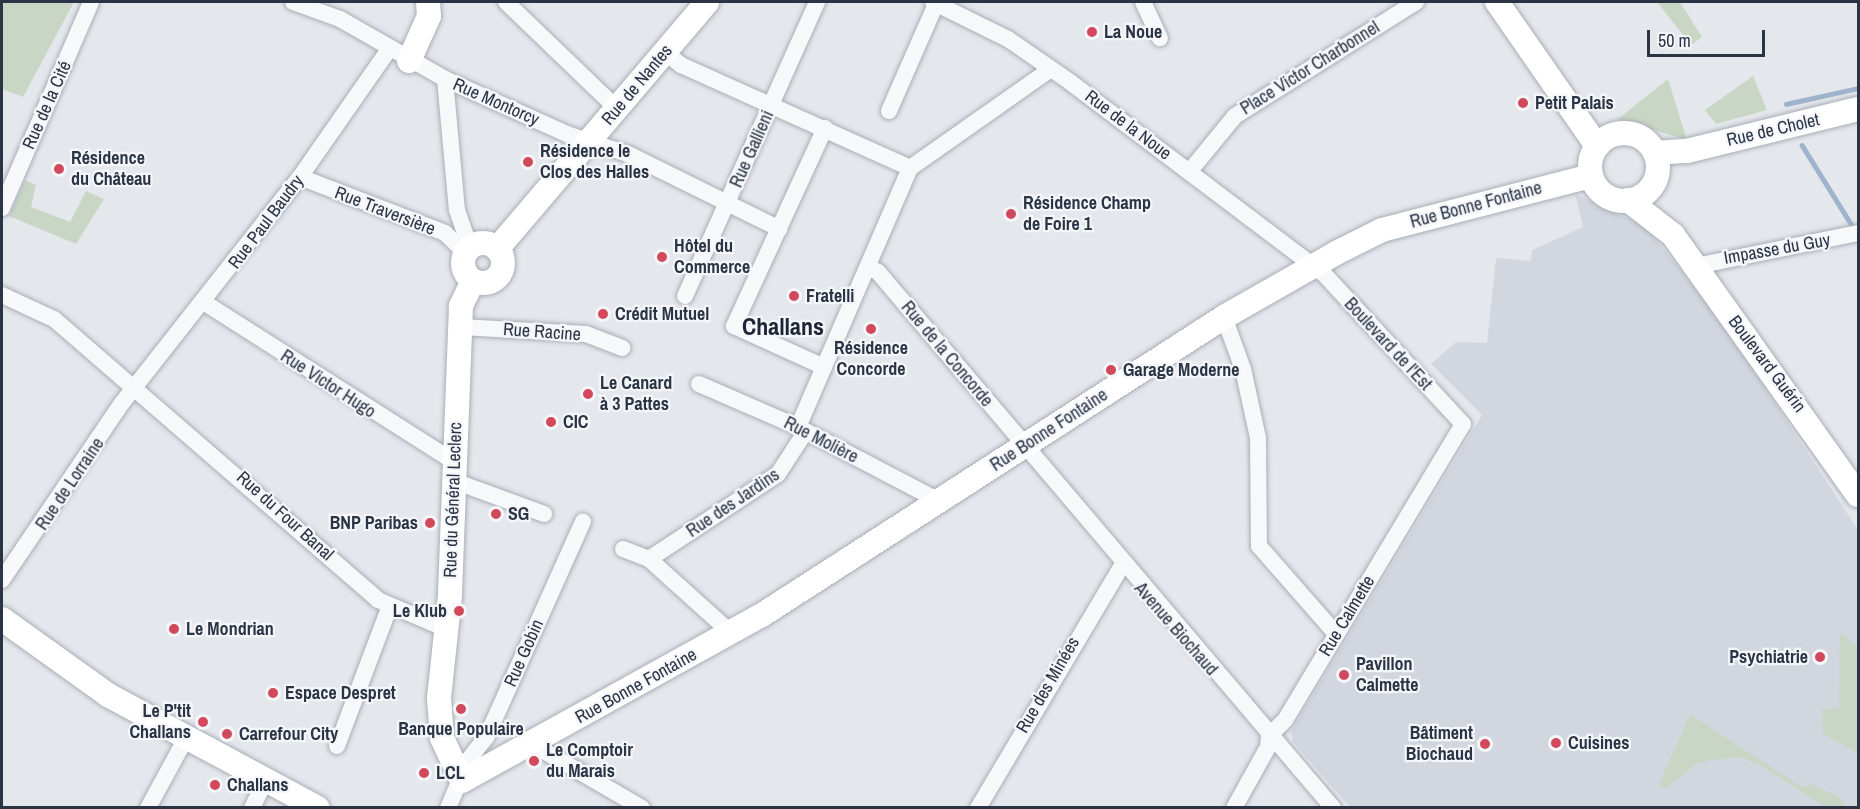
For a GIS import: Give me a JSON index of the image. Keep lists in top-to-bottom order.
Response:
{
  "streets": {
    "street": [
      "Place Victor Charbonnel",
      "Rue de Nantes",
      "Rue Montorcy",
      "Rue de la Cité",
      "Rue de la Noue",
      "Rue de Cholet",
      "Rue Gallieni",
      "Rue Bonne Fontaine",
      "Rue Traversière",
      "Rue Paul Baudry",
      "Impasse du Guy",
      "Rue Racine",
      "Boulevard de l'Est",
      "Rue de la Concorde",
      "Boulevard Guérin",
      "Rue Victor Hugo",
      "Rue Molière",
      "Rue de Lorraine",
      "Rue du Général Leclerc",
      "Rue des Jardins",
      "Rue du Four Banal",
      "Rue Calmette",
      "Avenue Biochaud",
      "Rue Gobin",
      "Rue des Minées"
    ]
  },
  "crossings": [
    ["Place Victor Charbonnel", "Rue de la Noue"],
    ["Rue de Nantes", "Rue Montorcy"],
    ["Rue de Nantes", "Rue Traversière"],
    ["Rue de Nantes", "Rue du Général Leclerc"],
    ["Rue Montorcy", "Rue Gallieni"],
    ["Rue Montorcy", "Rue Paul Baudry"],
    ["Rue de la Noue", "Rue Bonne Fontaine"],
    ["Rue de la Noue", "Boulevard de l'Est"],
    ["Rue de Cholet", "Rue Bonne Fontaine"],
    ["Rue de Cholet", "Boulevard Guérin"],
    ["Rue Bonne Fontaine", "Boulevard de l'Est"],
    ["Rue Bonne Fontaine", "Rue de la Concorde"],
    ["Rue Bonne Fontaine", "Boulevard Guérin"],
    ["Rue Bonne Fontaine", "Rue Molière"],
    ["Rue Bonne Fontaine", "Rue du Général Leclerc"],
    ["Rue Bonne Fontaine", "Avenue Biochaud"],
    ["Rue Bonne Fontaine", "Rue Gobin"],
    ["Rue Traversière", "Rue Paul Baudry"],
    ["Rue Traversière", "Rue du Général Leclerc"],
    ["Rue Paul Baudry", "Rue Victor Hugo"],
    ["Rue Paul Baudry", "Rue de Lorraine"],
    ["Rue Paul Baudry", "Rue du Four Banal"],
    ["Impasse du Guy", "Boulevard Guérin"],
    ["Rue Racine", "Rue du Général Leclerc"],
    ["Boulevard de l'Est", "Rue Calmette"],
    ["Rue de la Concorde", "Rue des Jardins"],
    ["Rue de la Concorde", "Avenue Biochaud"],
    ["Rue Victor Hugo", "Rue du Général Leclerc"],
    ["Rue Molière", "Rue des Jardins"],
    ["Rue de Lorraine", "Rue du Four Banal"],
    ["Rue du Général Leclerc", "Rue du Four Banal"],
    ["Rue du Général Leclerc", "Rue Gobin"],
    ["Rue Calmette", "Avenue Biochaud"],
    ["Avenue Biochaud", "Rue des Minées"]
  ],
  "districts": ["Challans"],
  "places": [
    "La Noue",
    "Petit Palais",
    "Résidence le Clos des Halles",
    "Résidence du Château",
    "Résidence Champ de Foire 1",
    "Hôtel du Commerce",
    "Fratelli",
    "Crédit Mutuel",
    "Résidence Concorde",
    "Garage Moderne",
    "Le Canard à 3 Pattes",
    "CIC",
    "SG",
    "BNP Paribas",
    "Le Klub",
    "Le Mondrian",
    "Psychiatrie",
    "Pavillon Calmette",
    "Espace Despret",
    "Banque Populaire",
    "Le P'tit Challans",
    "Carrefour City",
    "Cuisines",
    "Bâtiment Biochaud",
    "Le Comptoir du Marais",
    "LCL",
    "Challans"
  ],
  "scale_bar": "50 m"
}
